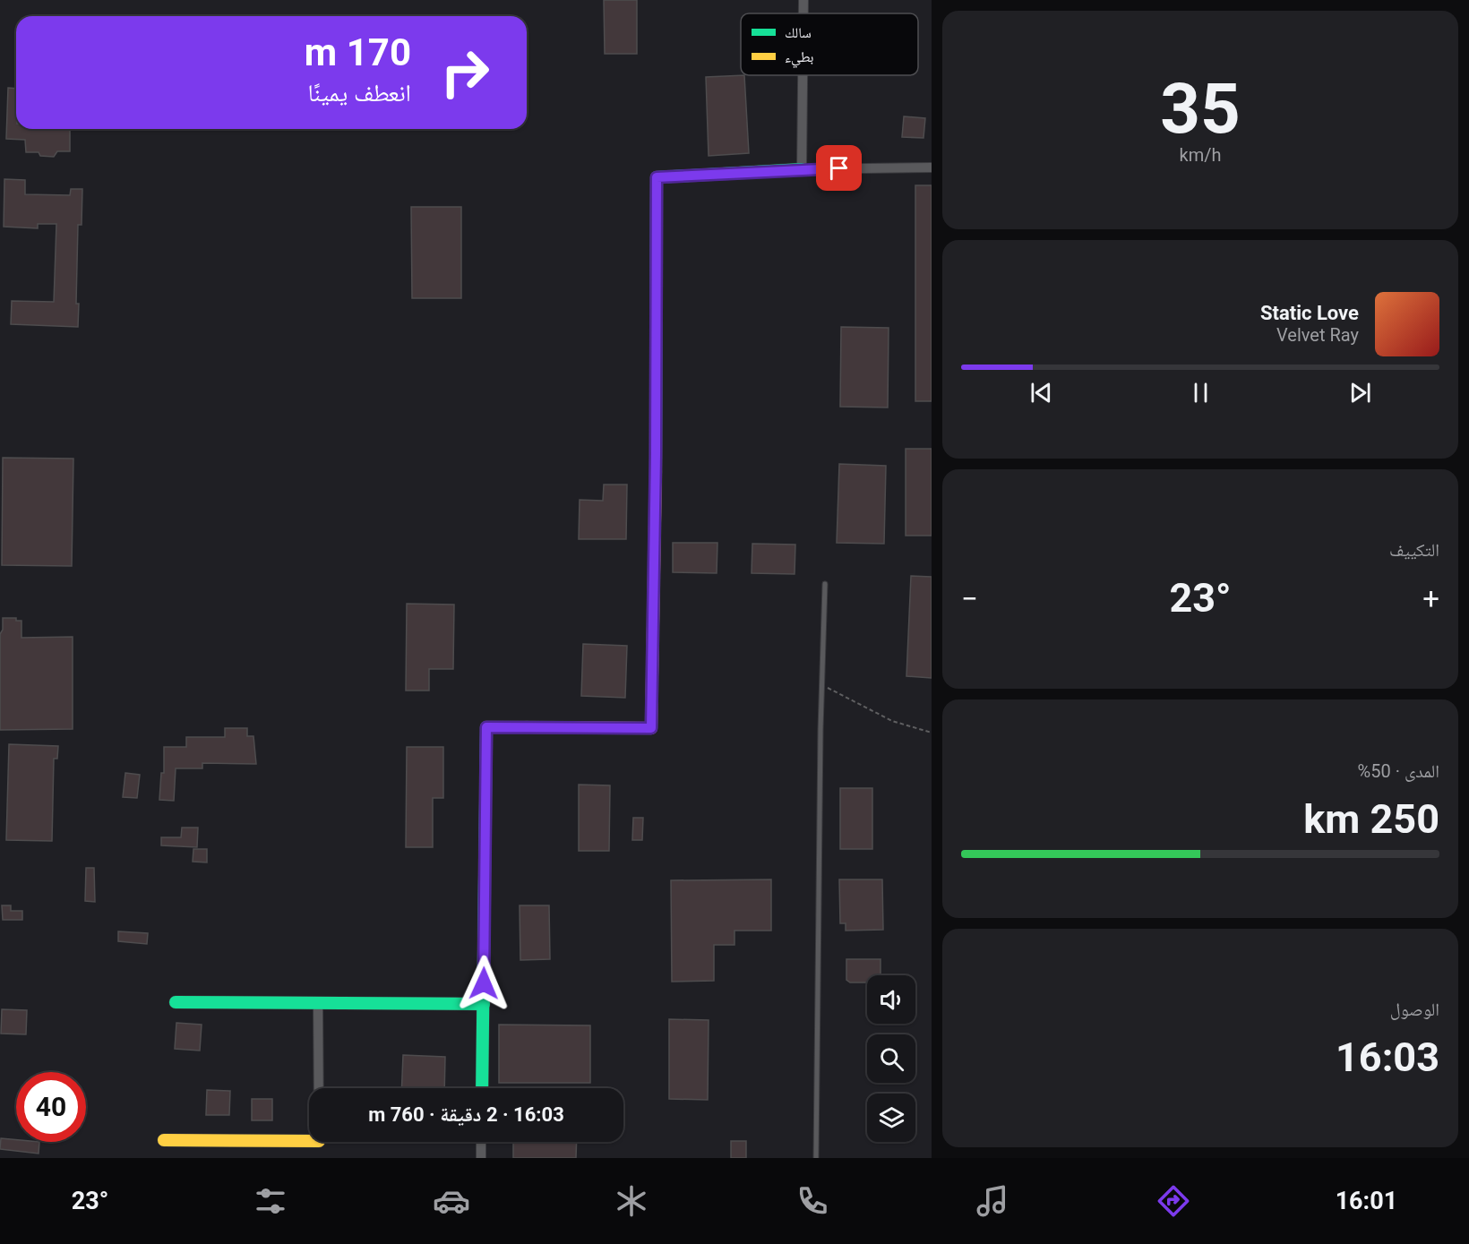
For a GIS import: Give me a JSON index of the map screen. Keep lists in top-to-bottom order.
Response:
{
  "legend": ["سالك", "بطيء"],
  "page": {
    "tile": [
      ["35", "km/h"],
      "التكييف",
      ["المدى · 50%", "250 km"],
      ["الوصول", "16:03"]
    ],
    "turn": ["170 m", "انعطف يمينًا"],
    "song": ["Static Love", "Velvet Ray"],
    "heat": ["−", "23°", "+"],
    "limit": "40",
    "trip": "16:03 · 2 دقيقة · 760 m",
    "tabs": ["16:01", "23°"]
  }
}
